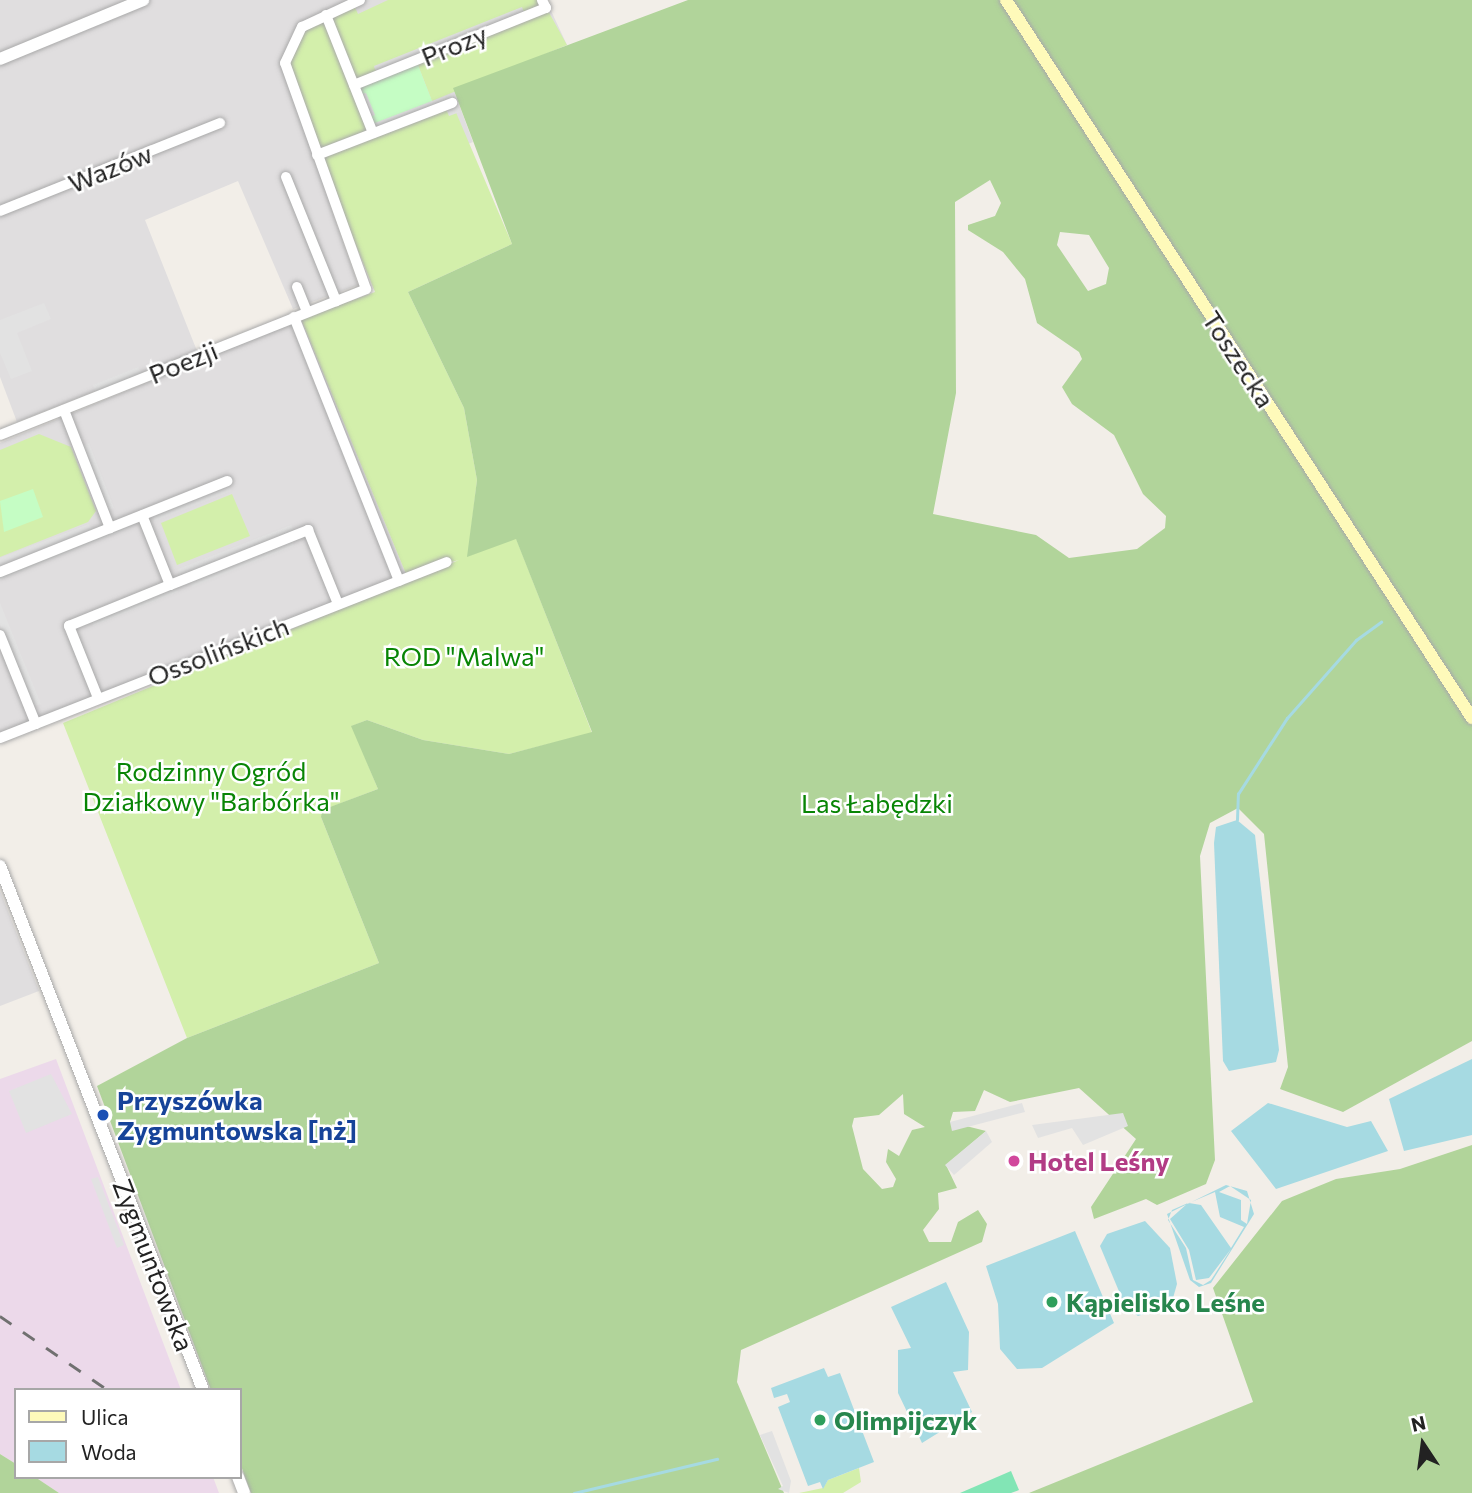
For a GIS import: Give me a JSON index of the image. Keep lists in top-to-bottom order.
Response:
{
  "streets": {
    "main road": ["Toszecka"],
    "street": [
      "Prozy",
      "Wazów",
      "Poezji",
      "Ossolińskich",
      "Zygmuntowska"
    ]
  },
  "parks": ["ROD \"Malwa\"", "Rodzinny Ogród Działkowy \"Barbórka\"", "Las Łabędzki"],
  "places": [
    "Przyszówka Zygmuntowska [nż]",
    "Hotel Leśny",
    "Kąpielisko Leśne",
    "Olimpijczyk"
  ],
  "legend": ["Ulica", "Woda"],
  "north": "top"
}
